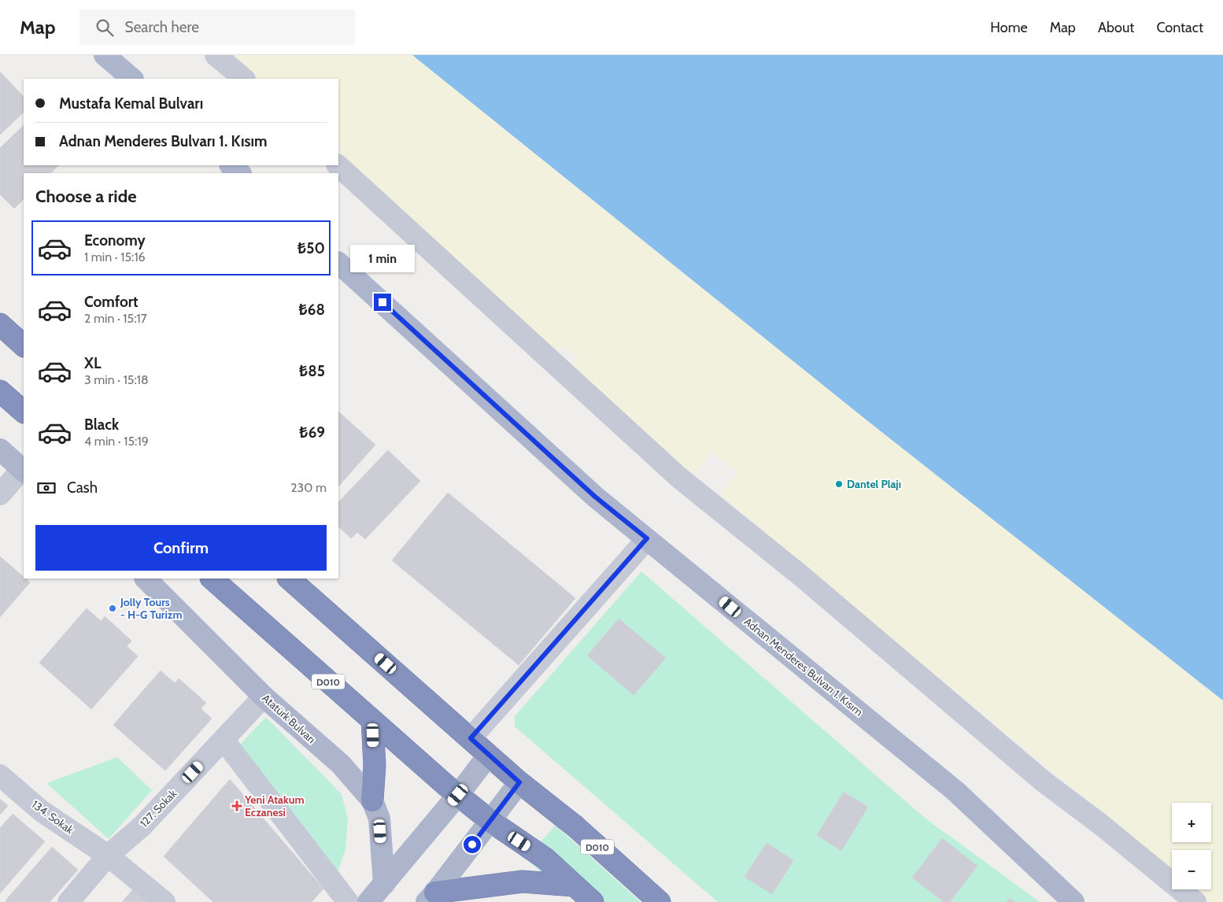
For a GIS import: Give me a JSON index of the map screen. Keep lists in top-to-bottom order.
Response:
{
  "streets": {
    "highway": ["D010"],
    "main road": ["Adnan Menderes Bulvarı 1. Kısım", "Atatürk Bulvarı"],
    "street": ["127. Sokak", "134. Sokak"]
  },
  "crossings": [
    ["Atatürk Bulvarı", "127. Sokak"],
    ["127. Sokak", "134. Sokak"]
  ],
  "places": {
    "other": ["Dantel Plajı", "Jolly Tours - H-G Turizm"],
    "health": ["Yeni Atakum Eczanesi"]
  },
  "page": {
    "header": "Map",
    "search": "Search here",
    "nav": [
      "Home",
      "Map",
      "About",
      "Contact"
    ],
    "banner": ["Mustafa Kemal Bulvarı", "Adnan Menderes Bulvarı 1. Kısım"],
    "heading": "Choose a ride",
    "list": [
      {
        "name": "Economy",
        "note": "1 min · 15:16",
        "value": "₺50"
      },
      {
        "name": "Comfort",
        "note": "2 min · 15:17",
        "value": "₺68"
      },
      {
        "name": "XL",
        "note": "3 min · 15:18",
        "value": "₺85"
      },
      {
        "name": "Black",
        "note": "4 min · 15:19",
        "value": "₺69"
      }
    ],
    "bubble": "1 min",
    "pay": ["Cash", "230 m"],
    "buttons": "Confirm",
    "map_buttons": ["+", "−"]
  }
}
